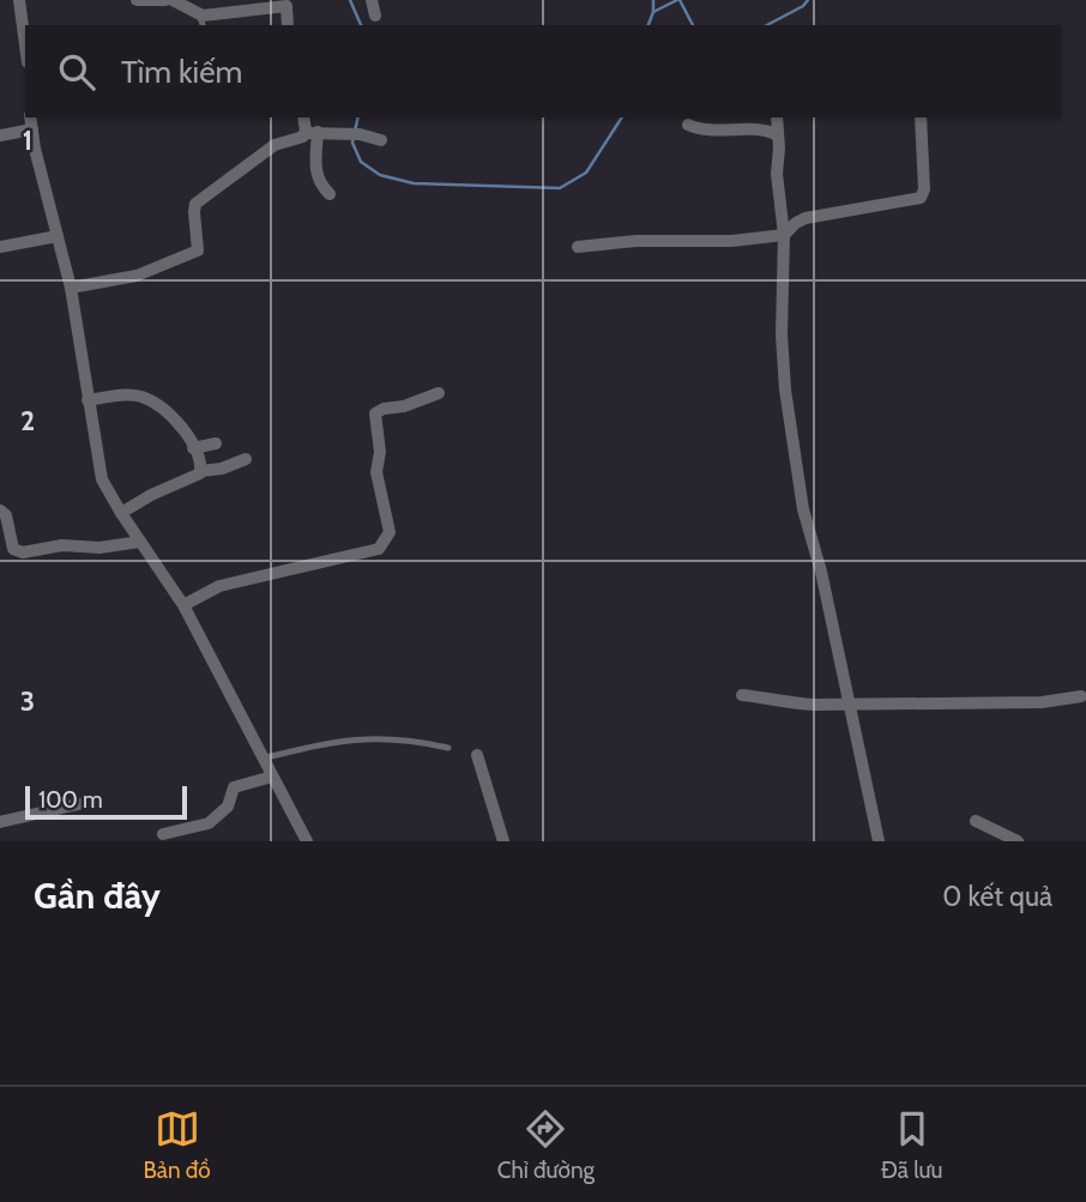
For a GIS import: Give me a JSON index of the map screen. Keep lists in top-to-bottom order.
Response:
{
  "scale_bar": "100 m",
  "page": {
    "search": "Tìm kiếm",
    "scale": "100 m",
    "heading": ["Gần đây", "0 kết quả"],
    "nav": ["Bản đồ", "Chỉ đường", "Đã lưu"]
  },
  "grid": {
    "rows": ["1", "2", "3"]
  }
}
